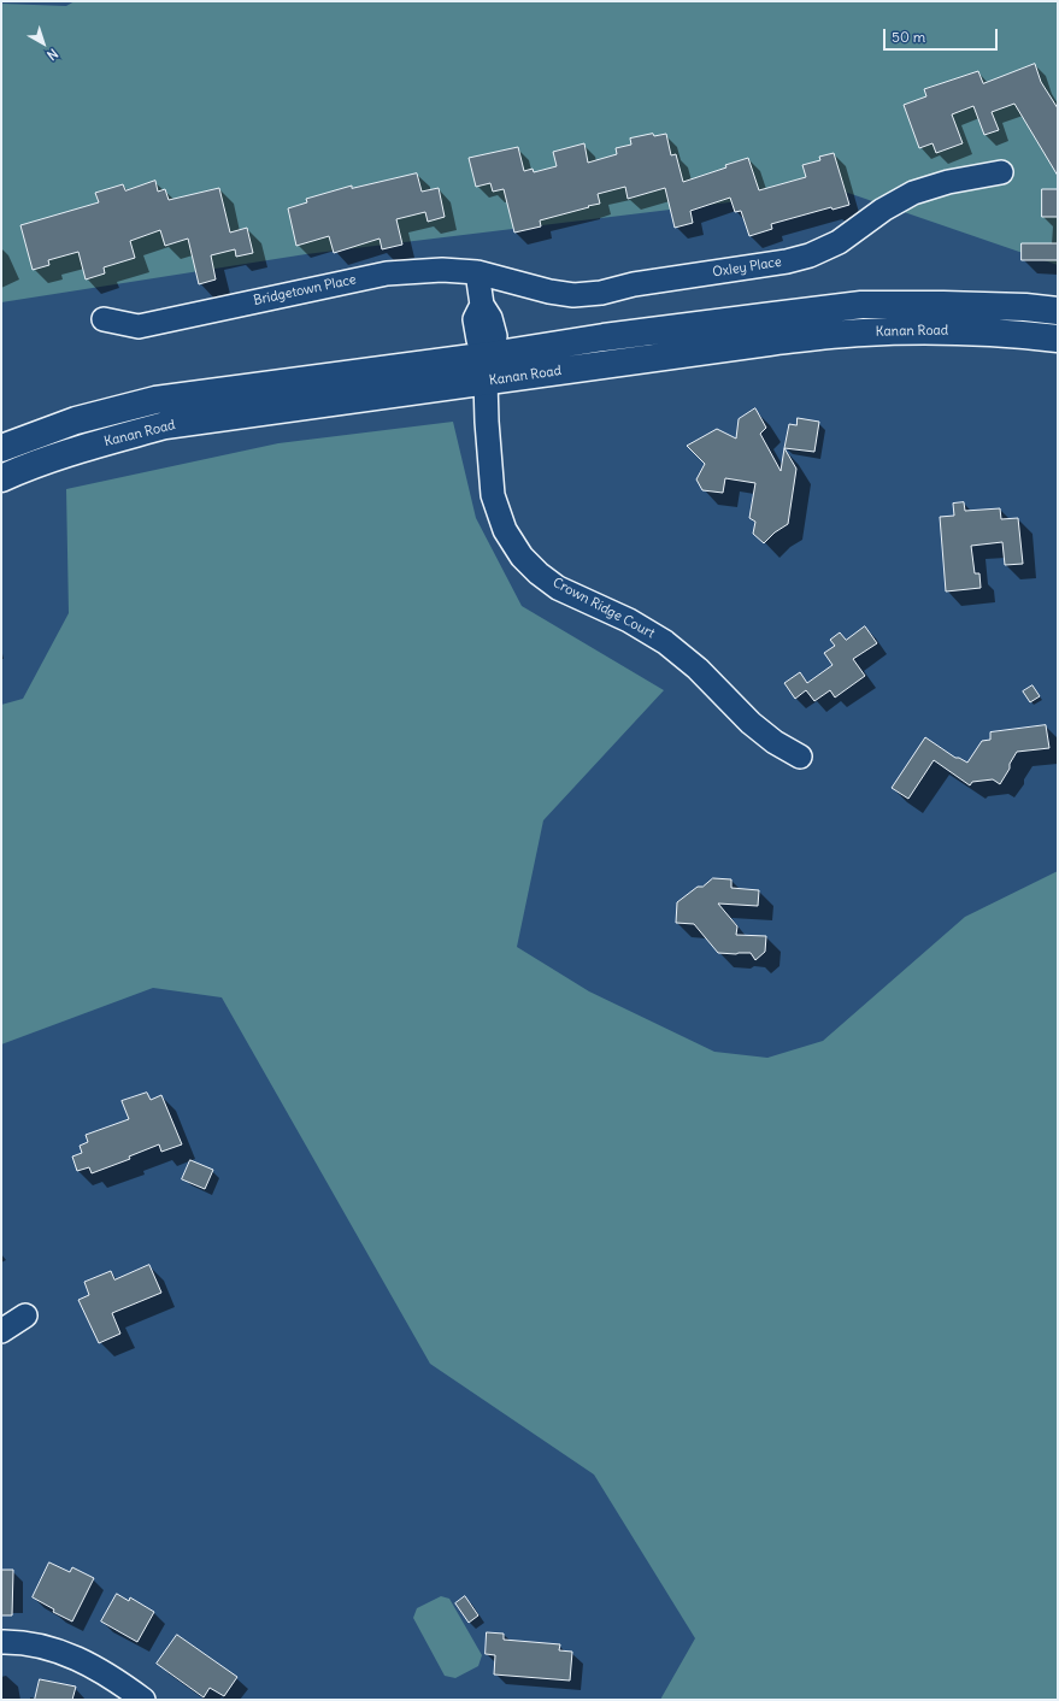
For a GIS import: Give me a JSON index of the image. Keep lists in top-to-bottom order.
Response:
{
  "streets": {
    "main road": ["Kanan Road"],
    "street": ["Oxley Place", "Bridgetown Place", "Crown Ridge Court"]
  },
  "crossings": [
    ["Oxley Place", "Bridgetown Place"],
    ["Kanan Road", "Crown Ridge Court"]
  ],
  "scale_bar": "50 m",
  "north": "bottom right"
}
